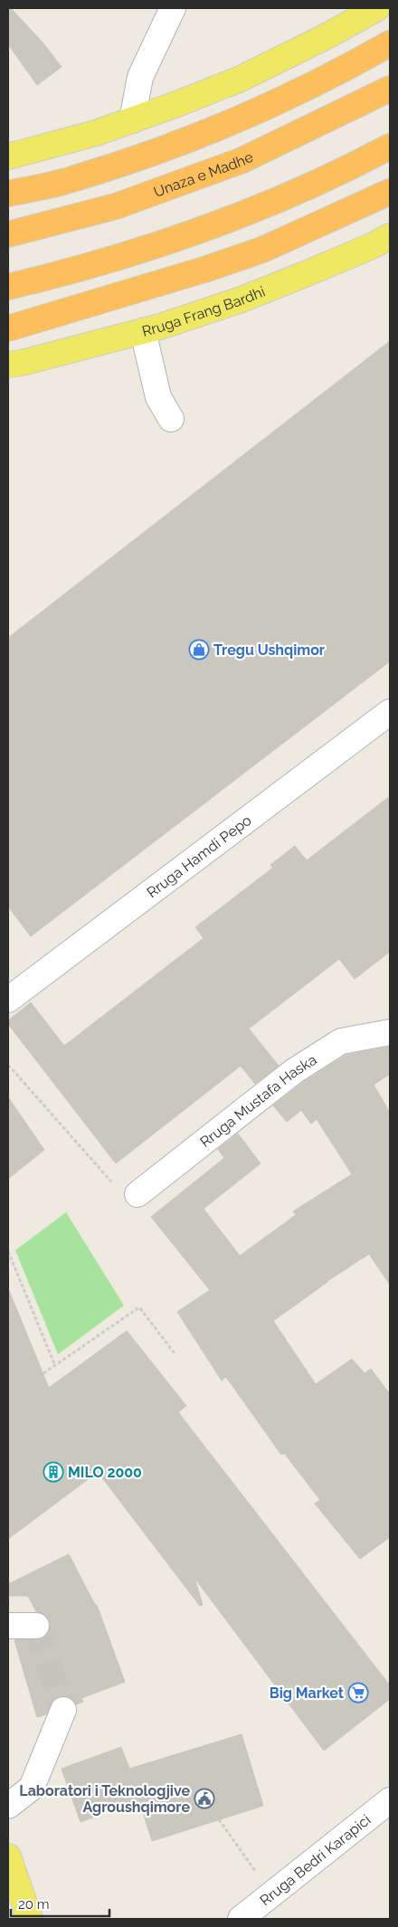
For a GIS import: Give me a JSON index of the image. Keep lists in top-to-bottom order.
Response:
{
  "streets": {
    "highway": ["Unaza e Madhe"],
    "main road": ["Rruga Frang Bardhi"],
    "street": ["Rruga Hamdi Pepo", "Rruga Mustafa Haska", "Rruga Bedri Karapici"]
  },
  "places": {
    "shop": ["Tregu Ushqimor"],
    "building": ["MILO 2000"],
    "supermarket": ["Big Market"],
    "public building": ["Laboratori i Teknologjive Agroushqimore"]
  },
  "scale_bar": "20 m"
}
